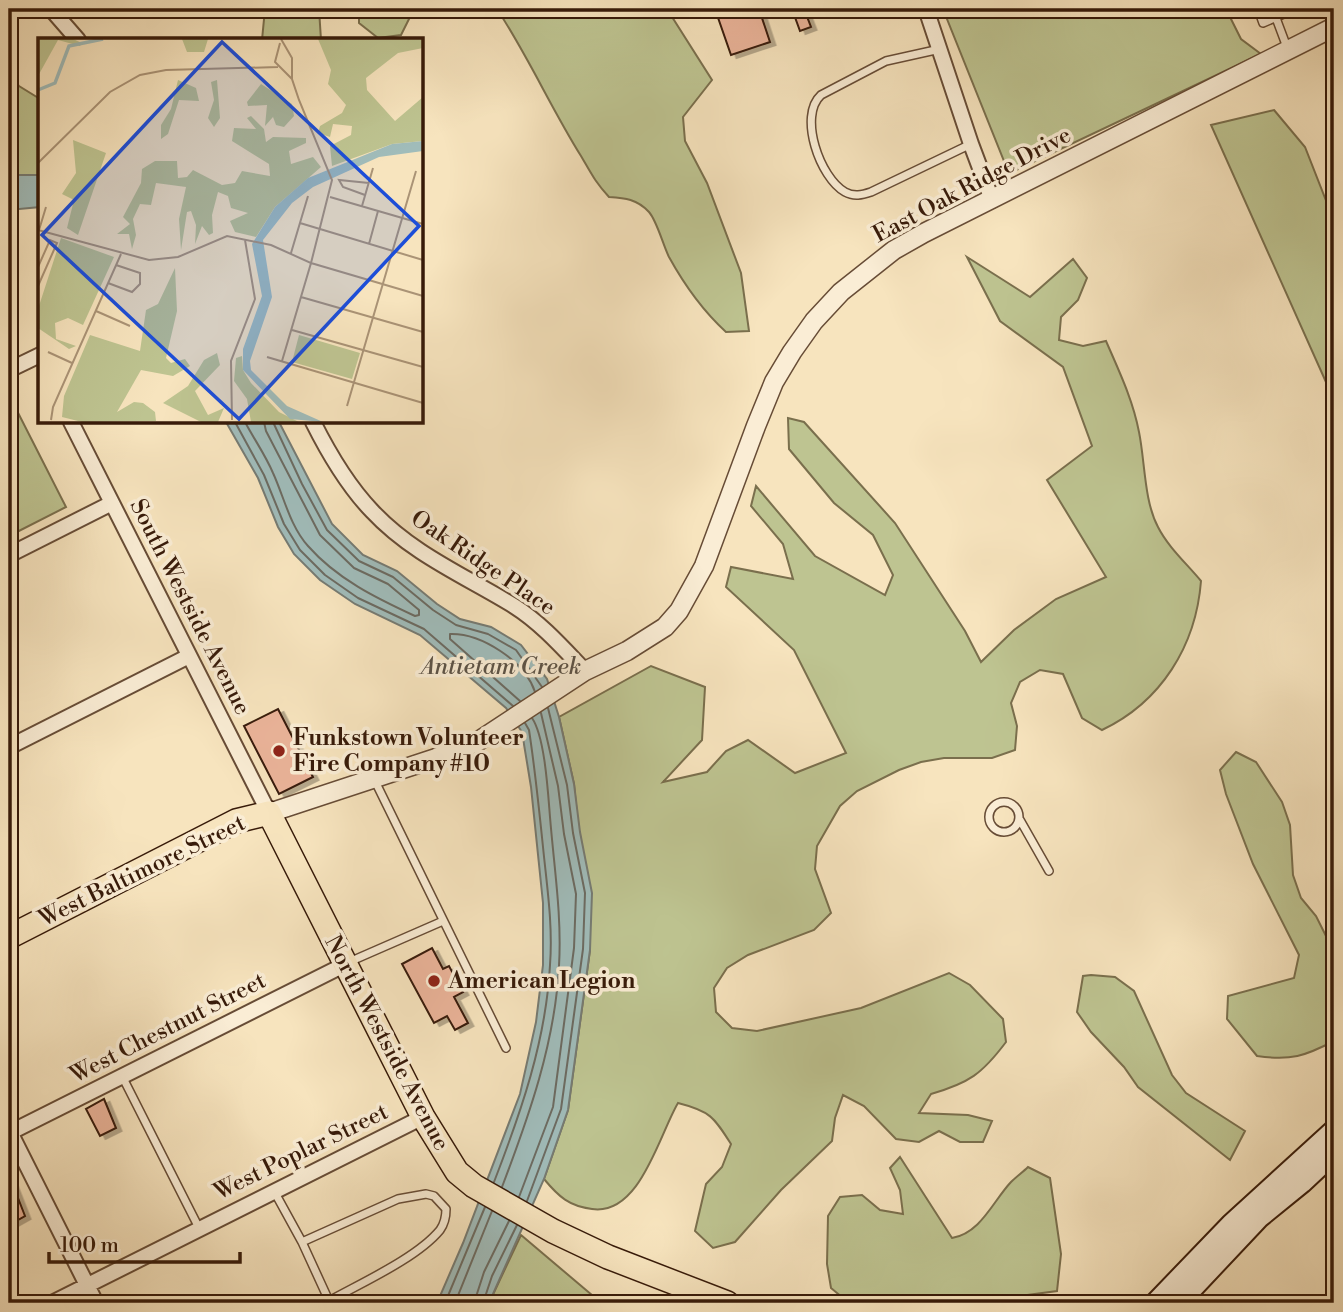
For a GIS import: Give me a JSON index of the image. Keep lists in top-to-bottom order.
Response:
{
  "streets": {
    "main road": ["West Baltimore Street", "North Westside Avenue"],
    "street": [
      "East Oak Ridge Drive",
      "Oak Ridge Place",
      "South Westside Avenue",
      "West Chestnut Street",
      "West Poplar Street"
    ]
  },
  "crossings": [
    ["East Oak Ridge Drive", "Oak Ridge Place"],
    ["East Oak Ridge Drive", "West Baltimore Street"],
    ["South Westside Avenue", "West Baltimore Street"],
    ["South Westside Avenue", "North Westside Avenue"],
    ["West Baltimore Street", "North Westside Avenue"],
    ["West Chestnut Street", "North Westside Avenue"],
    ["North Westside Avenue", "West Poplar Street"]
  ],
  "water": ["Antietam Creek"],
  "places": ["Funkstown Volunteer Fire Company #10", "American Legion"],
  "scale_bar": "100 m"
}
